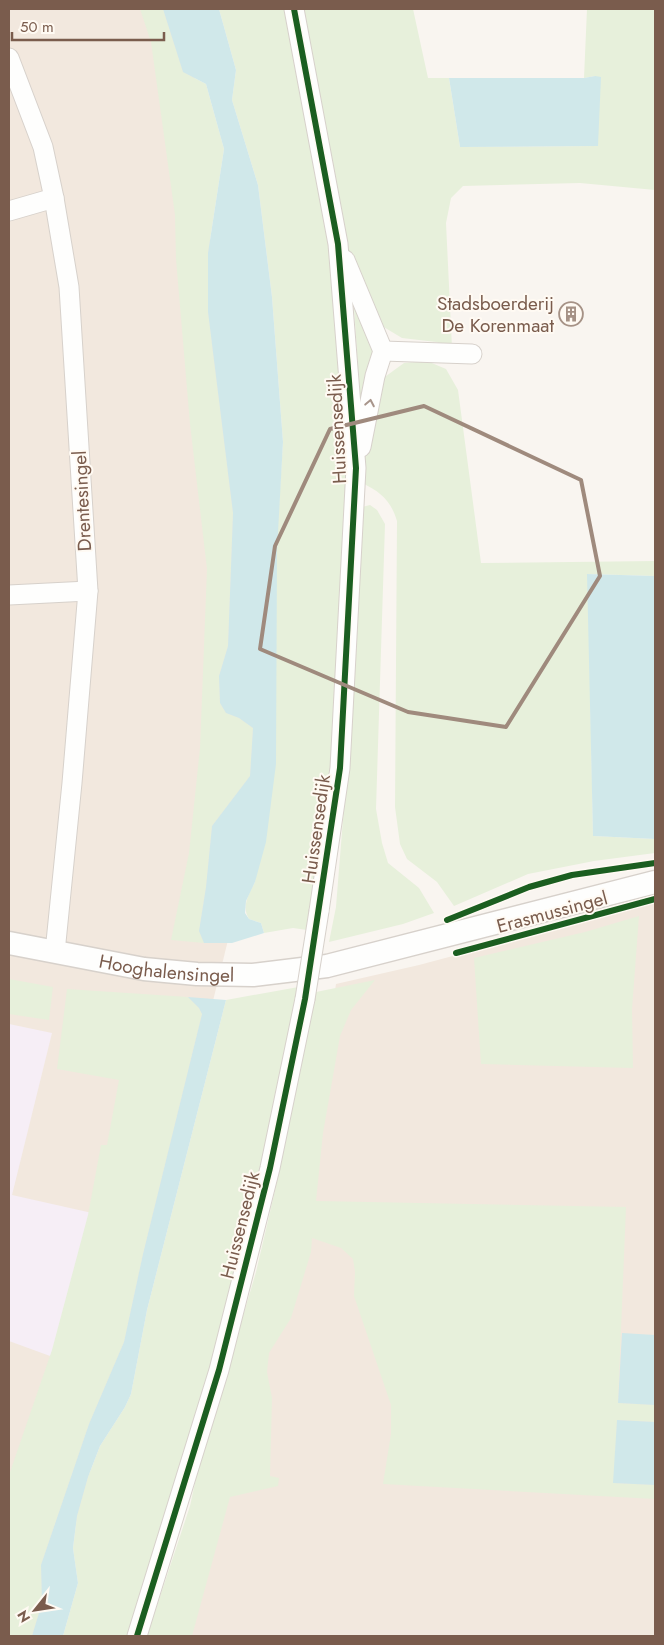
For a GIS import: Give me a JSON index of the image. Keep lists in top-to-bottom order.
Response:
{
  "streets": {
    "street": [
      "Huissensedijk",
      "Drentesingel",
      "Erasmussingel",
      "Hooghalensingel"
    ]
  },
  "crossings": [
    ["Drentesingel", "Hooghalensingel"],
    ["Erasmussingel", "Hooghalensingel"]
  ],
  "places": {
    "building": ["Stadsboerderij De Korenmaat"]
  },
  "scale_bar": "50 m",
  "north": "bottom left"
}
